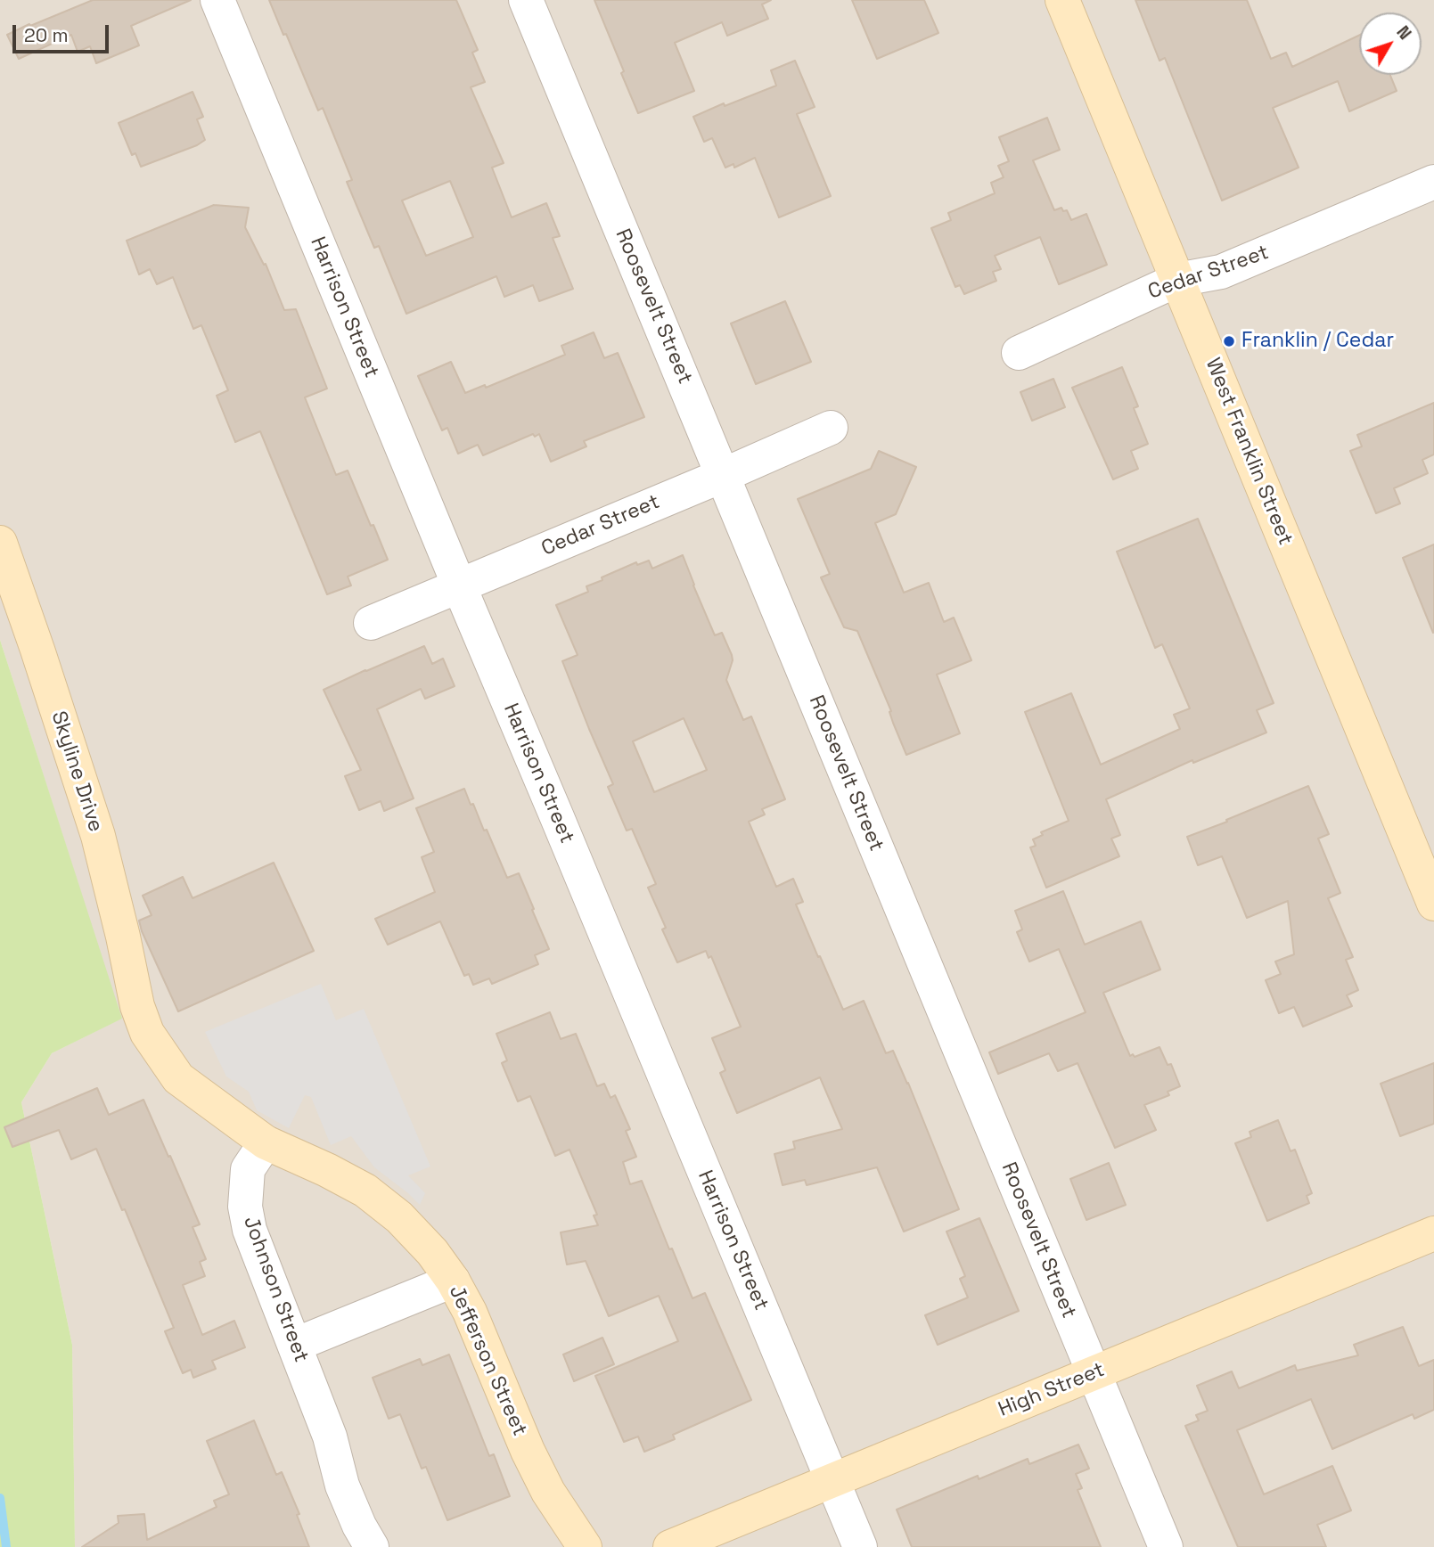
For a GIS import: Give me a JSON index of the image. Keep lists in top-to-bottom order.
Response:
{
  "streets": {
    "street": [
      "Cedar Street",
      "Roosevelt Street",
      "Harrison Street",
      "West Franklin Street",
      "Skyline Drive",
      "Johnson Street",
      "Jefferson Street",
      "High Street"
    ]
  },
  "crossings": [
    ["Cedar Street", "Roosevelt Street"],
    ["Cedar Street", "Harrison Street"],
    ["Cedar Street", "West Franklin Street"],
    ["Roosevelt Street", "High Street"],
    ["Harrison Street", "High Street"],
    ["Skyline Drive", "Johnson Street"],
    ["Skyline Drive", "Jefferson Street"],
    ["Johnson Street", "Jefferson Street"]
  ],
  "places": ["Franklin / Cedar"],
  "scale_bar": "20 m",
  "north": "top right"
}
